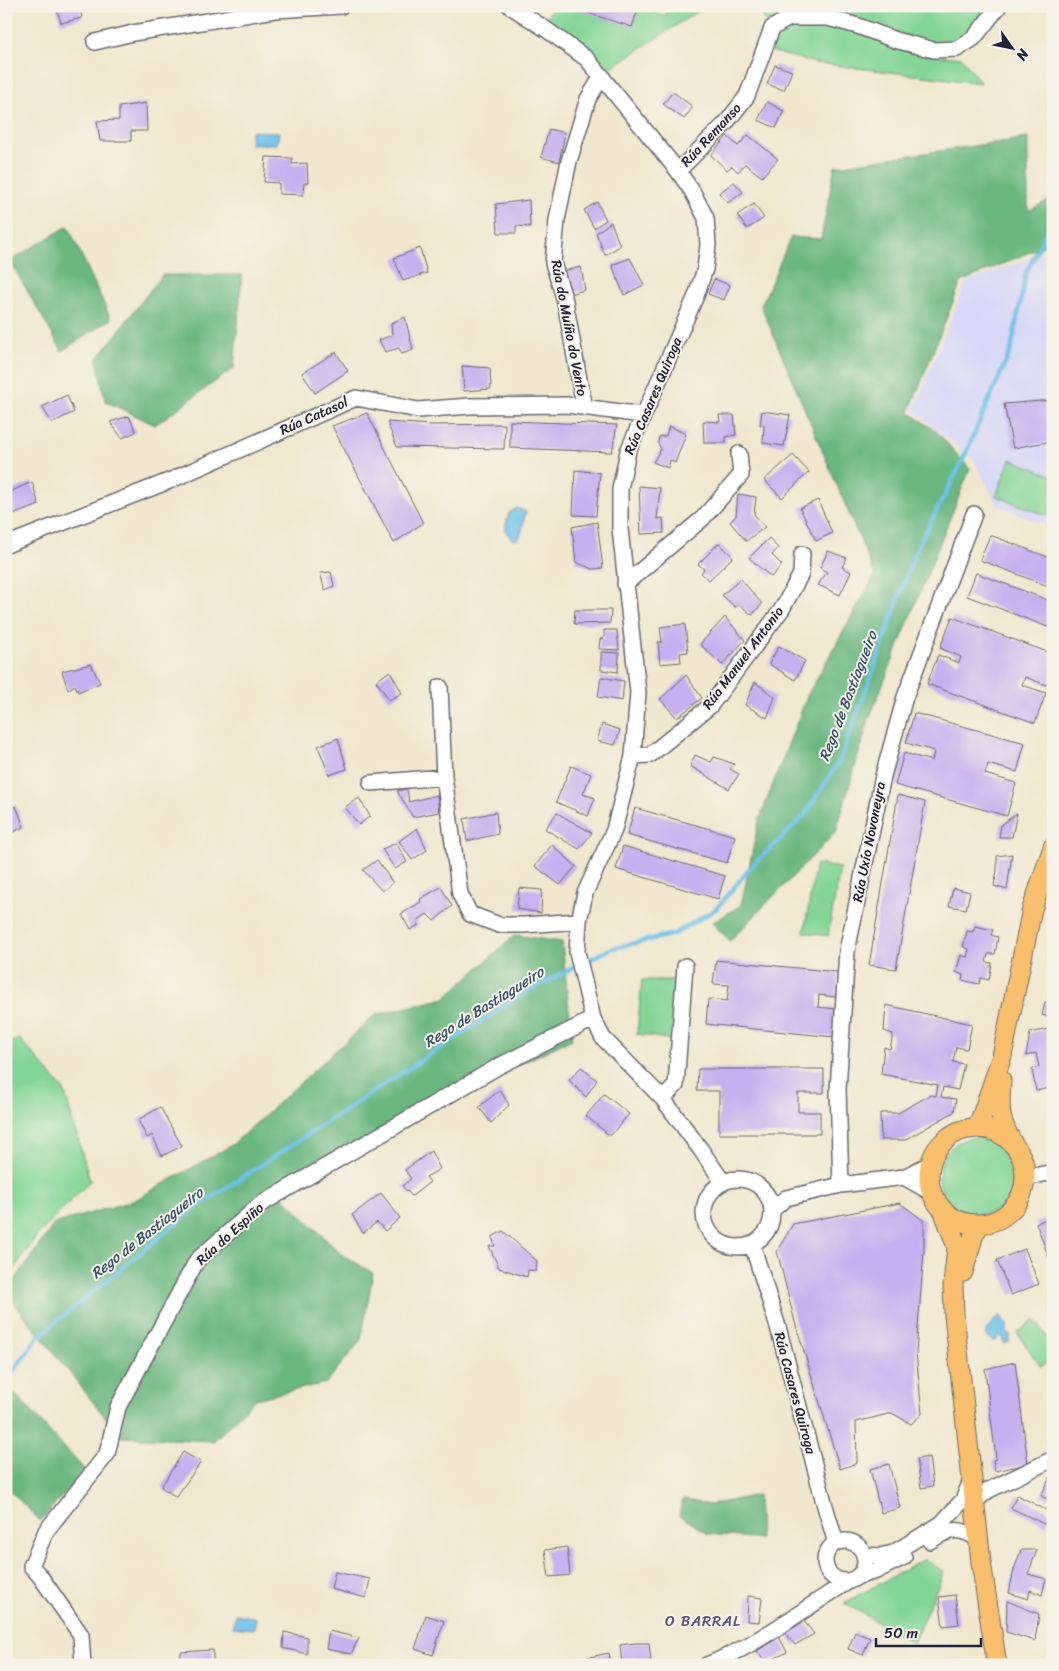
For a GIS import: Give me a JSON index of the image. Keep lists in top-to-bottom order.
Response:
{
  "streets": {
    "street": [
      "Rúa Remanso",
      "Rúa do Muíño do Vento",
      "Rúa Casares Quiroga",
      "Rúa Catasol",
      "Rúa Manuel Antonio",
      "Rúa Uxío Novoneyra",
      "Rúa do Espiño"
    ]
  },
  "crossings": [
    ["Rúa Remanso", "Rúa Casares Quiroga"],
    ["Rúa do Muíño do Vento", "Rúa Casares Quiroga"],
    ["Rúa do Muíño do Vento", "Rúa Catasol"],
    ["Rúa Casares Quiroga", "Rúa Catasol"],
    ["Rúa Casares Quiroga", "Rúa Manuel Antonio"],
    ["Rúa Casares Quiroga", "Rúa do Espiño"]
  ],
  "districts": ["O BARRAL"],
  "water": ["Rego de Bastiagueiro"],
  "scale_bar": "50 m",
  "north": "bottom right"
}
